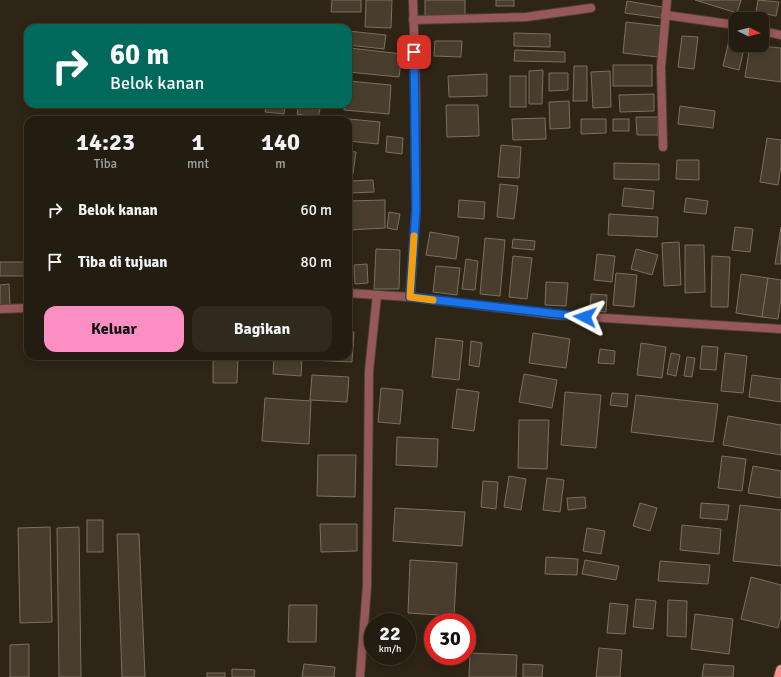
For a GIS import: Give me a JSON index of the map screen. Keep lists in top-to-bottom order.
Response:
{
  "north": "right",
  "page": {
    "turn": ["60 m", "Belok kanan"],
    "eta": [
      "14:23",
      "Tiba",
      "1",
      "mnt",
      "140",
      "m"
    ],
    "list": [
      {
        "name": "Belok kanan",
        "value": "60 m"
      },
      {
        "name": "Tiba di tujuan",
        "value": "80 m"
      }
    ],
    "buttons": ["Keluar", "Bagikan"],
    "speed": "22 km/h",
    "limit": "30"
  }
}
